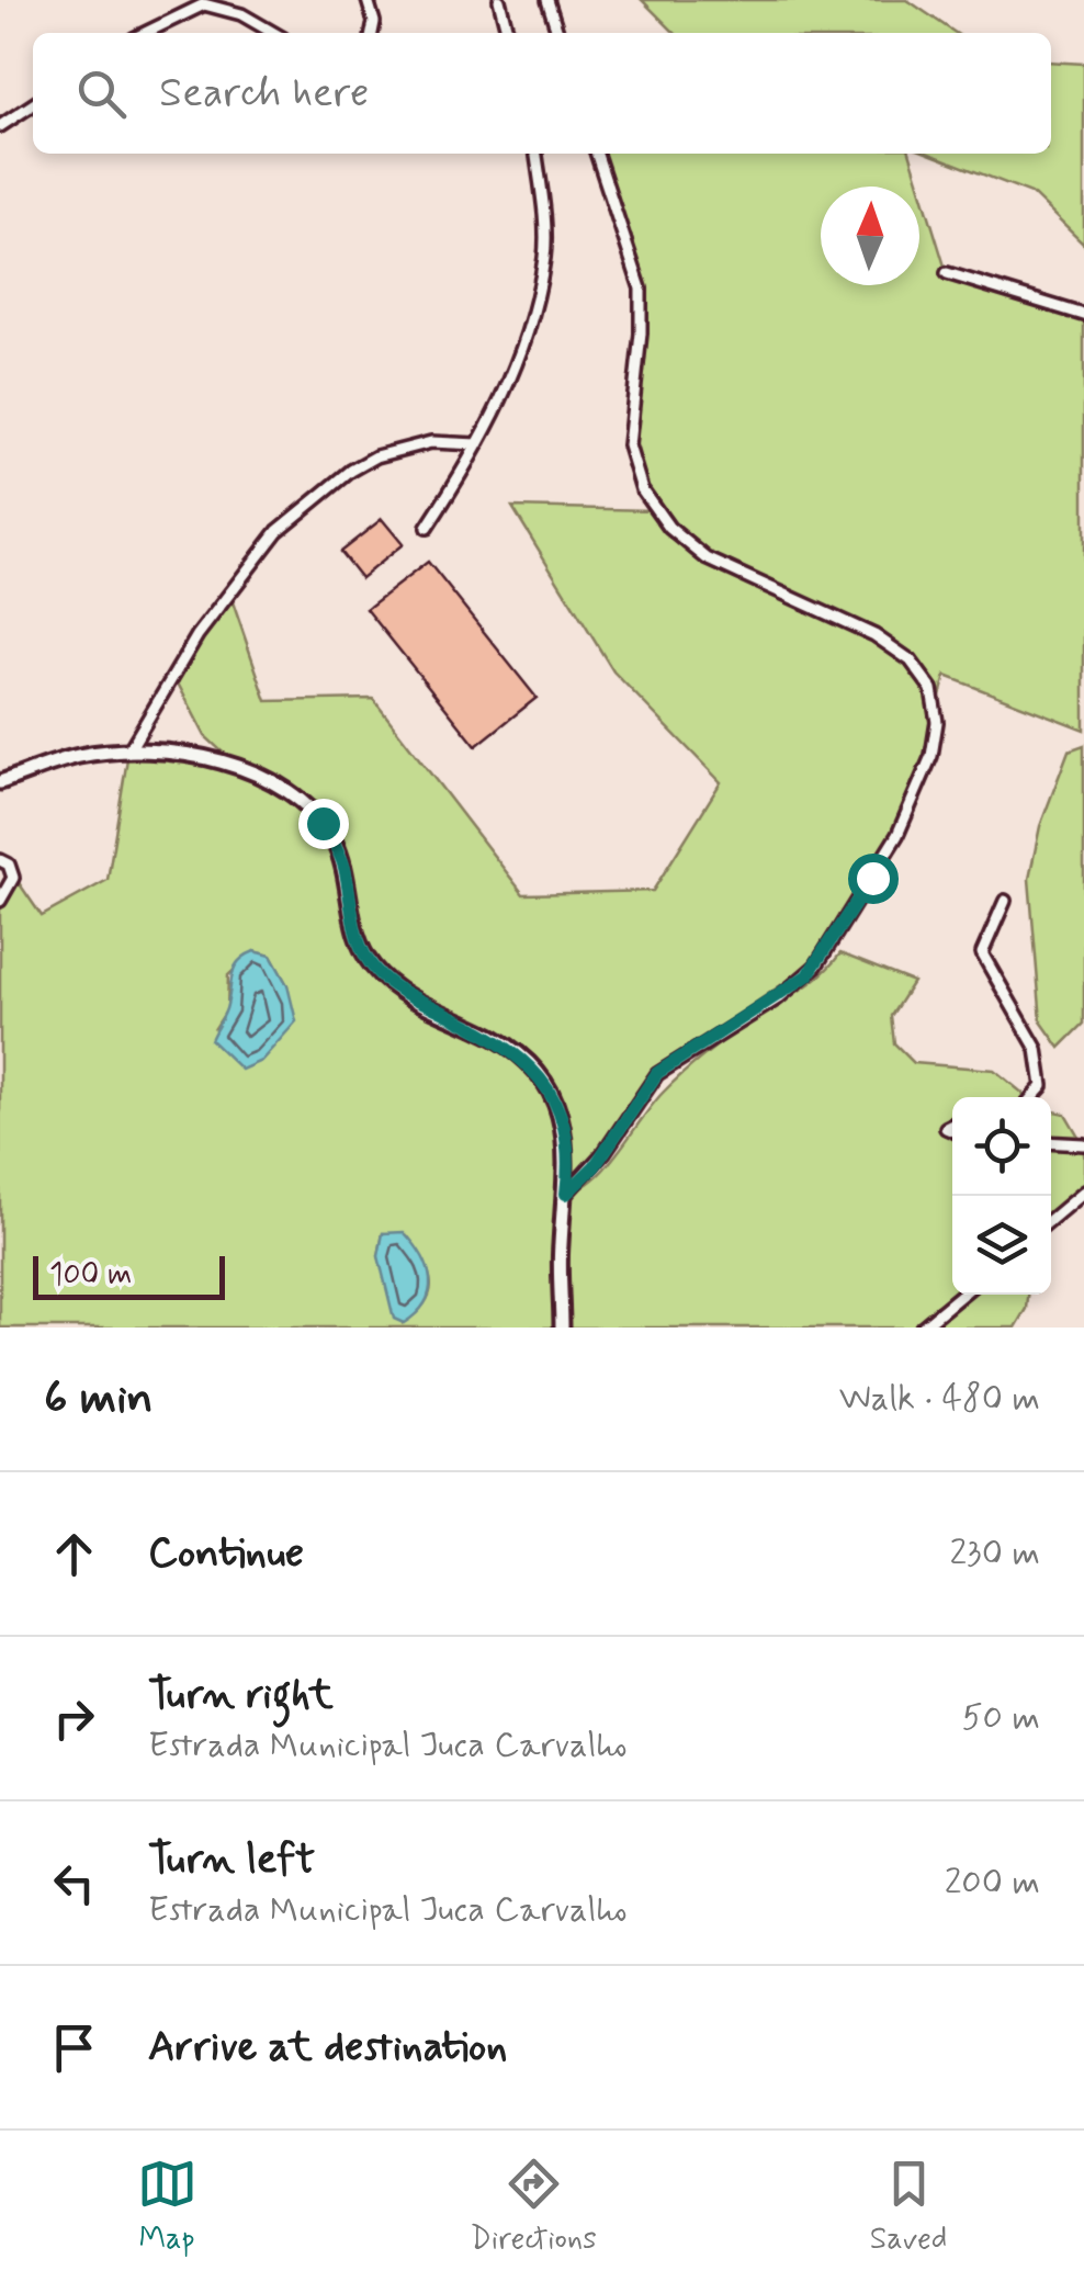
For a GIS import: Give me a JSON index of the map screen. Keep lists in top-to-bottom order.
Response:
{
  "scale_bar": "100 m",
  "north": "top",
  "page": {
    "search": "Search here",
    "scale": "100 m",
    "heading": ["6 min", "Walk · 480 m"],
    "list": [
      ["Continue", "230 m"],
      ["Turn right", "Estrada Municipal Juca Carvalho", "50 m"],
      ["Turn left", "Estrada Municipal Juca Carvalho", "200 m"],
      "Arrive at destination"
    ],
    "nav": ["Map", "Directions", "Saved"]
  }
}
